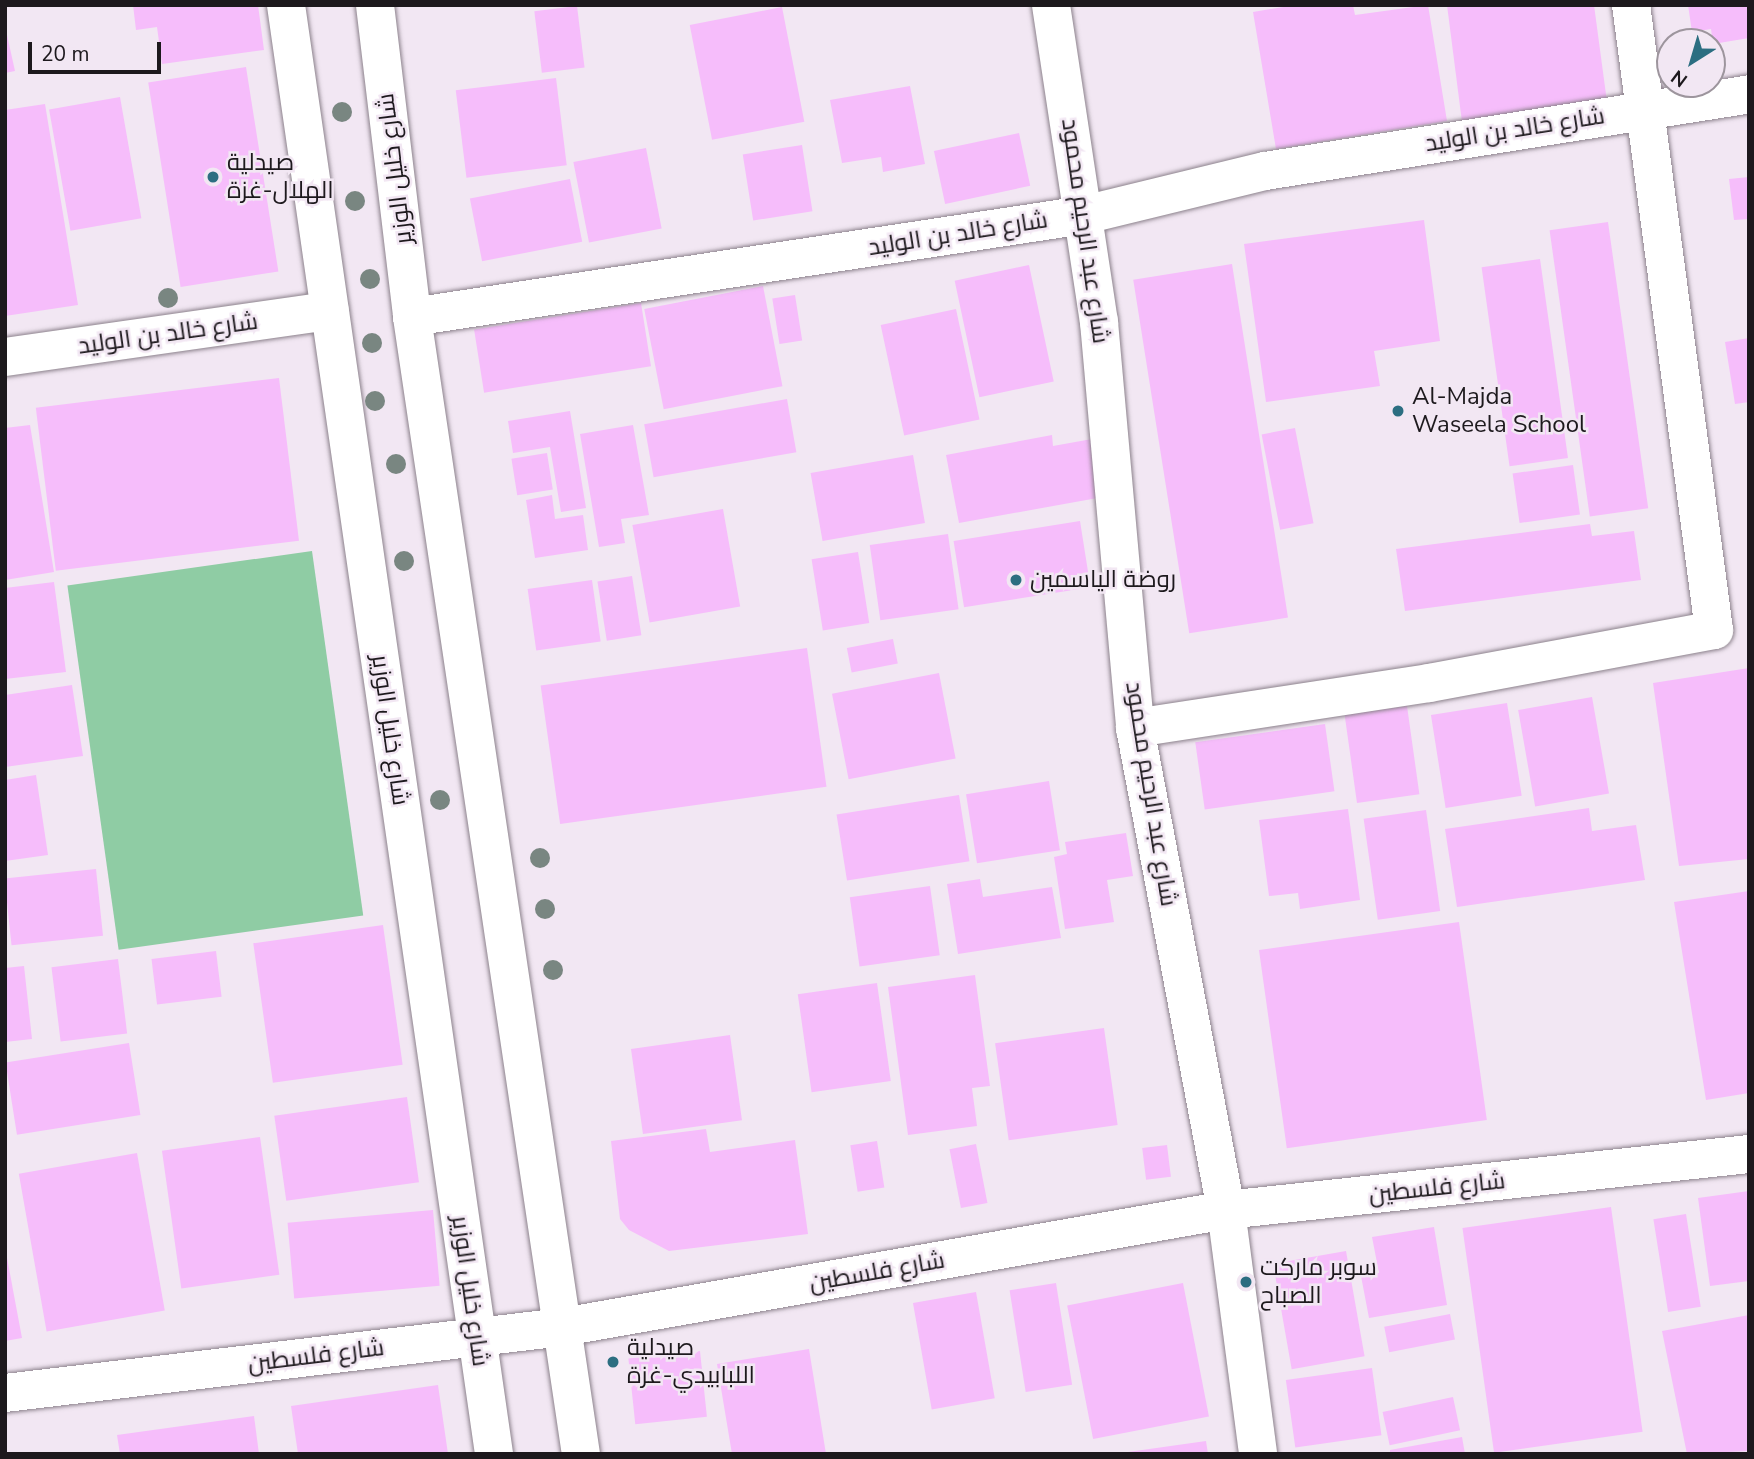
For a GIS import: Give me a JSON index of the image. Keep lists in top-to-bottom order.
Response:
{
  "streets": {
    "street": [
      "شارع خالد بن الوليد",
      "شارع خليل الوزير",
      "شارع عبد الرحيم محمود",
      "شارع فلسطين"
    ]
  },
  "crossings": [
    ["شارع خالد بن الوليد", "شارع خليل الوزير"],
    ["شارع خالد بن الوليد", "شارع عبد الرحيم محمود"],
    ["شارع خليل الوزير", "شارع فلسطين"],
    ["شارع عبد الرحيم محمود", "شارع فلسطين"]
  ],
  "places": [
    "صيدلية الهلال-غزة",
    "Al-Majda Waseela School",
    "روضة الياسمين",
    "سوبر ماركت الصباح",
    "صيدلية اللبابيدي-غزة"
  ],
  "scale_bar": "20 m",
  "north": "bottom left"
}
